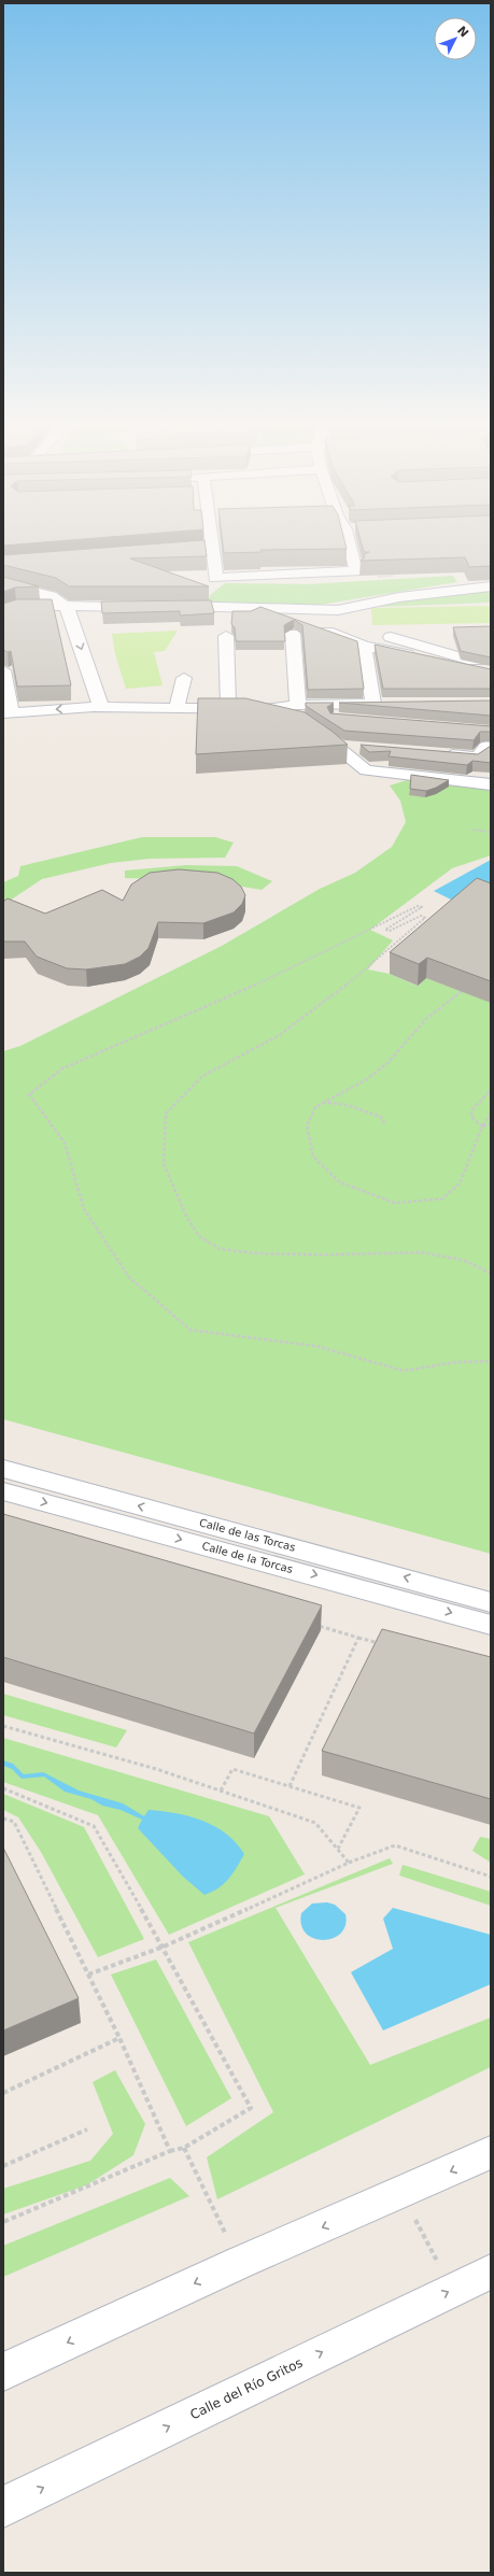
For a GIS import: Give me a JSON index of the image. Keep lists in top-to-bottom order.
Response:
{
  "streets": {
    "street": ["Calle de las Torcas", "Calle de la Torcas", "Calle del Río Gritos"]
  },
  "one_way": ["Calle de las Torcas", "Calle de la Torcas"],
  "north": "top right"
}
